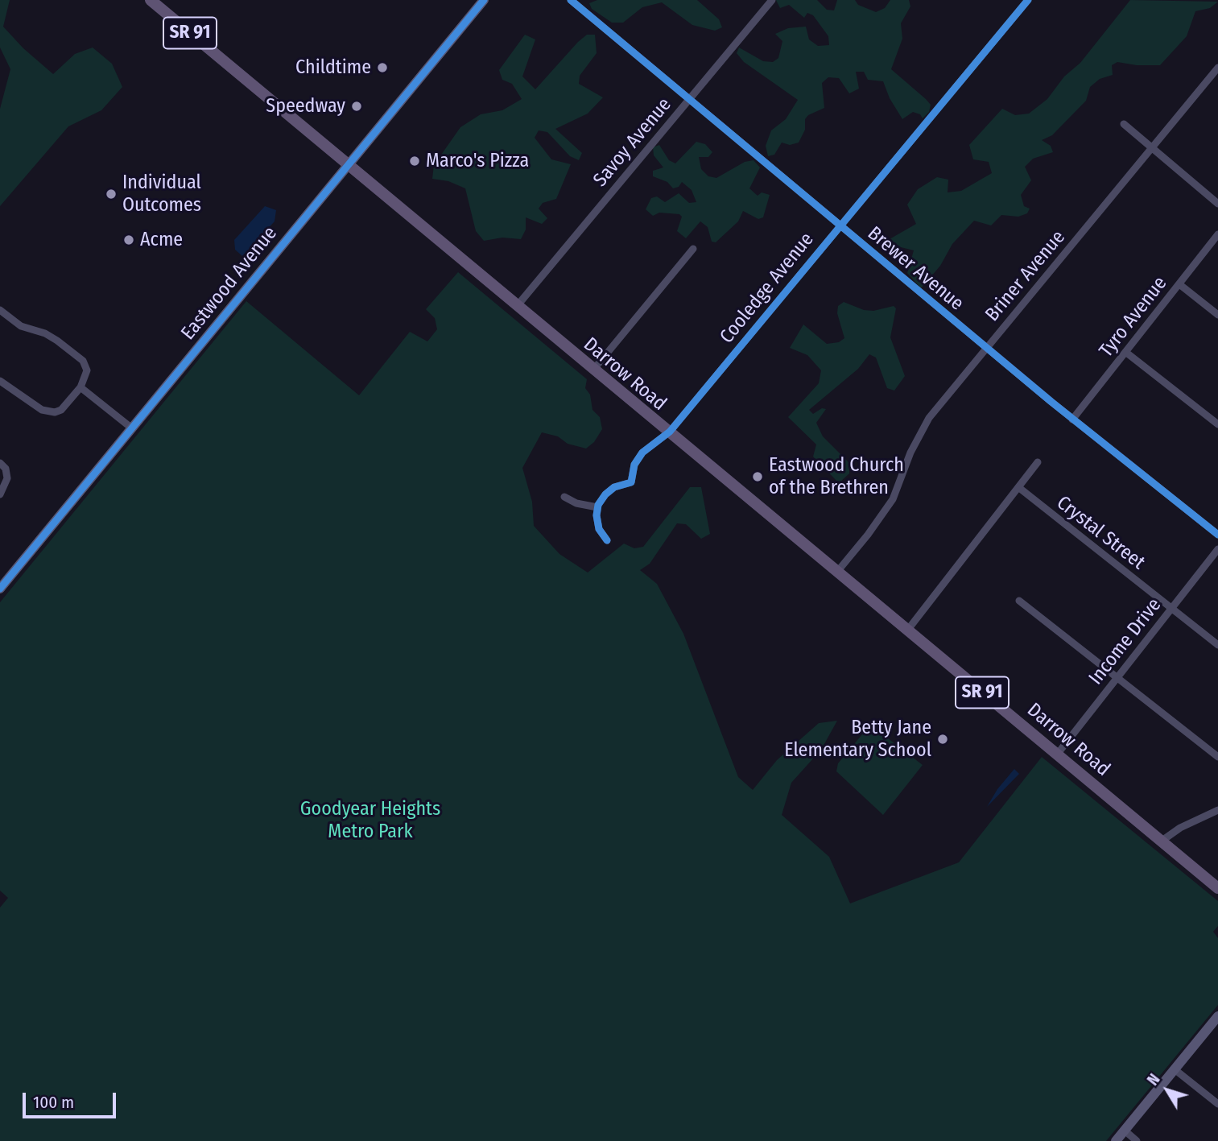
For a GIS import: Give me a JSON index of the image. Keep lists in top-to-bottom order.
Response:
{
  "streets": {
    "main road": ["SR 91", "Darrow Road"],
    "street": [
      "Savoy Avenue",
      "Brewer Avenue",
      "Briner Avenue",
      "Eastwood Avenue",
      "Cooledge Avenue",
      "Tyro Avenue",
      "Crystal Street",
      "Income Drive"
    ]
  },
  "crossings": [
    ["Savoy Avenue", "Brewer Avenue"],
    ["Savoy Avenue", "Darrow Road"],
    ["Brewer Avenue", "Briner Avenue"],
    ["Brewer Avenue", "Cooledge Avenue"],
    ["Brewer Avenue", "Tyro Avenue"],
    ["Briner Avenue", "Darrow Road"],
    ["Eastwood Avenue", "Darrow Road"],
    ["Cooledge Avenue", "Darrow Road"],
    ["Darrow Road", "Income Drive"],
    ["Crystal Street", "Income Drive"]
  ],
  "parks": ["Goodyear Heights Metro Park"],
  "places": [
    "Childtime",
    "Speedway",
    "Marco's Pizza",
    "Individual Outcomes",
    "Acme",
    "Eastwood Church of the Brethren",
    "Betty Jane Elementary School"
  ],
  "scale_bar": "100 m",
  "north": "top left"
}
